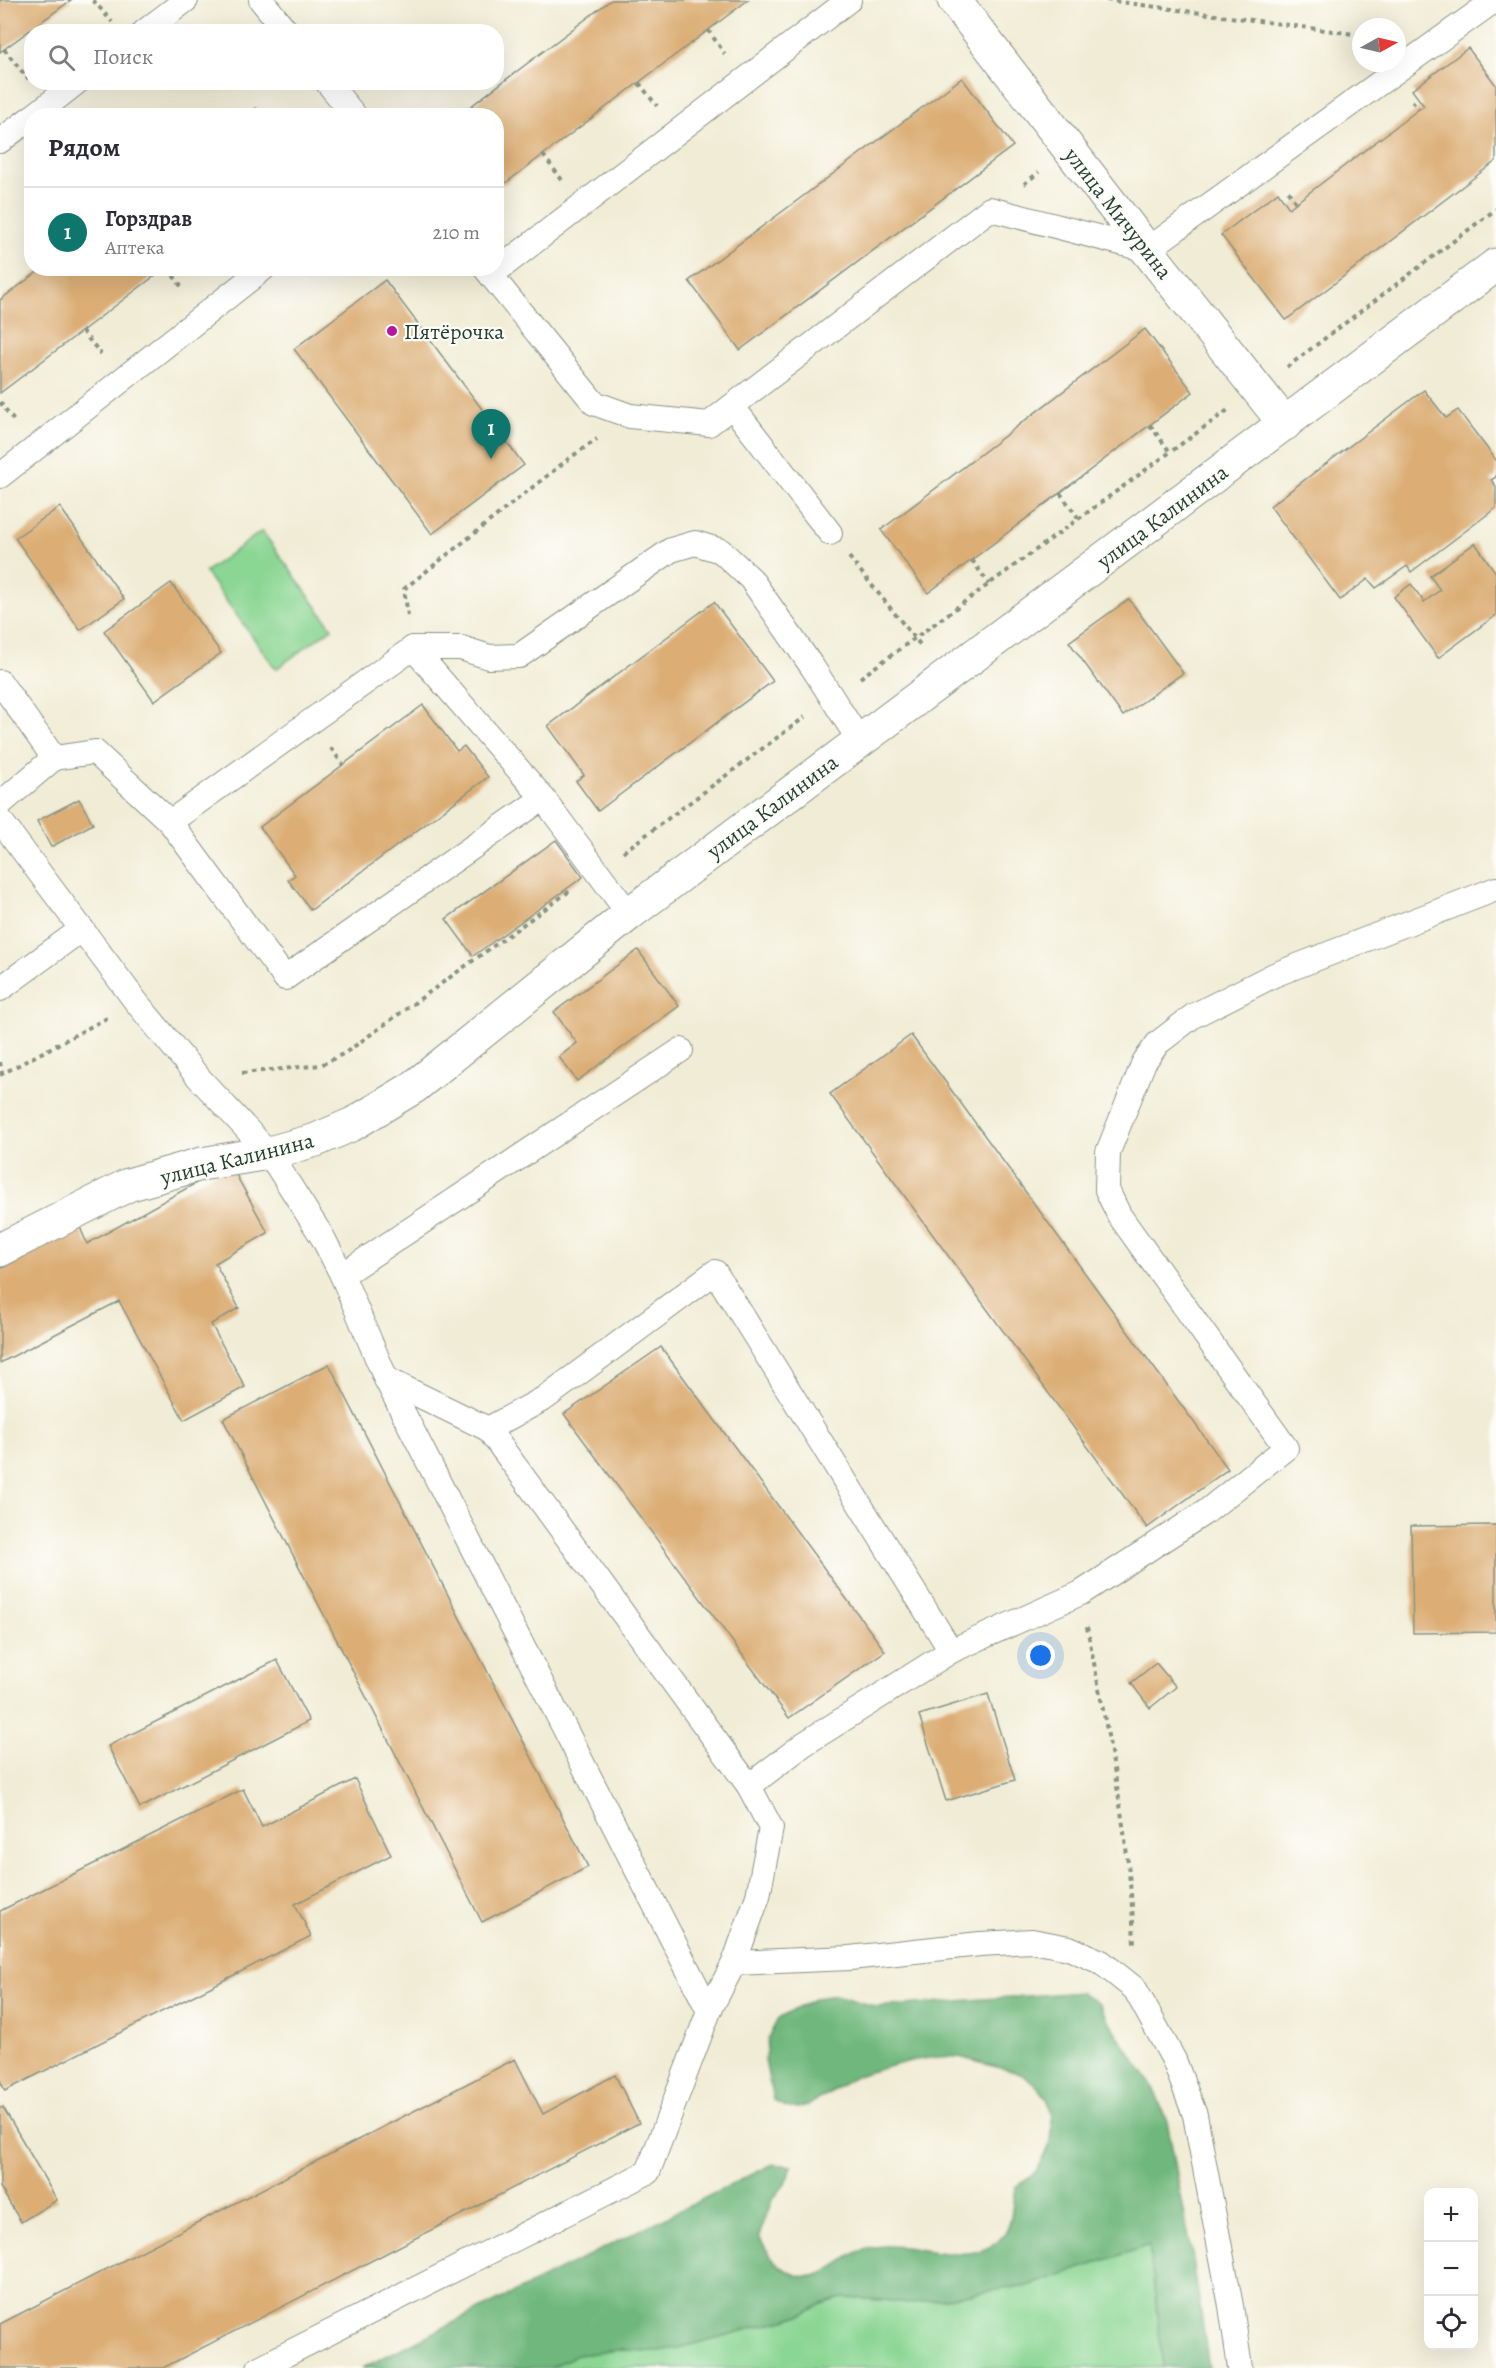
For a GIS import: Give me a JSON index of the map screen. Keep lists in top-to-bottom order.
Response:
{
  "streets": {
    "street": ["улица Мичурина", "улица Калинина"]
  },
  "crossings": [
    ["улица Мичурина", "улица Калинина"]
  ],
  "places": ["Пятёрочка"],
  "north": "right",
  "page": {
    "search": "Поиск",
    "heading": "Рядом",
    "list": [
      {
        "mark": "1",
        "name": "Горздрав",
        "note": "Аптека",
        "value": "210 m"
      }
    ],
    "pins": "1",
    "map_buttons": ["+", "−"]
  }
}
